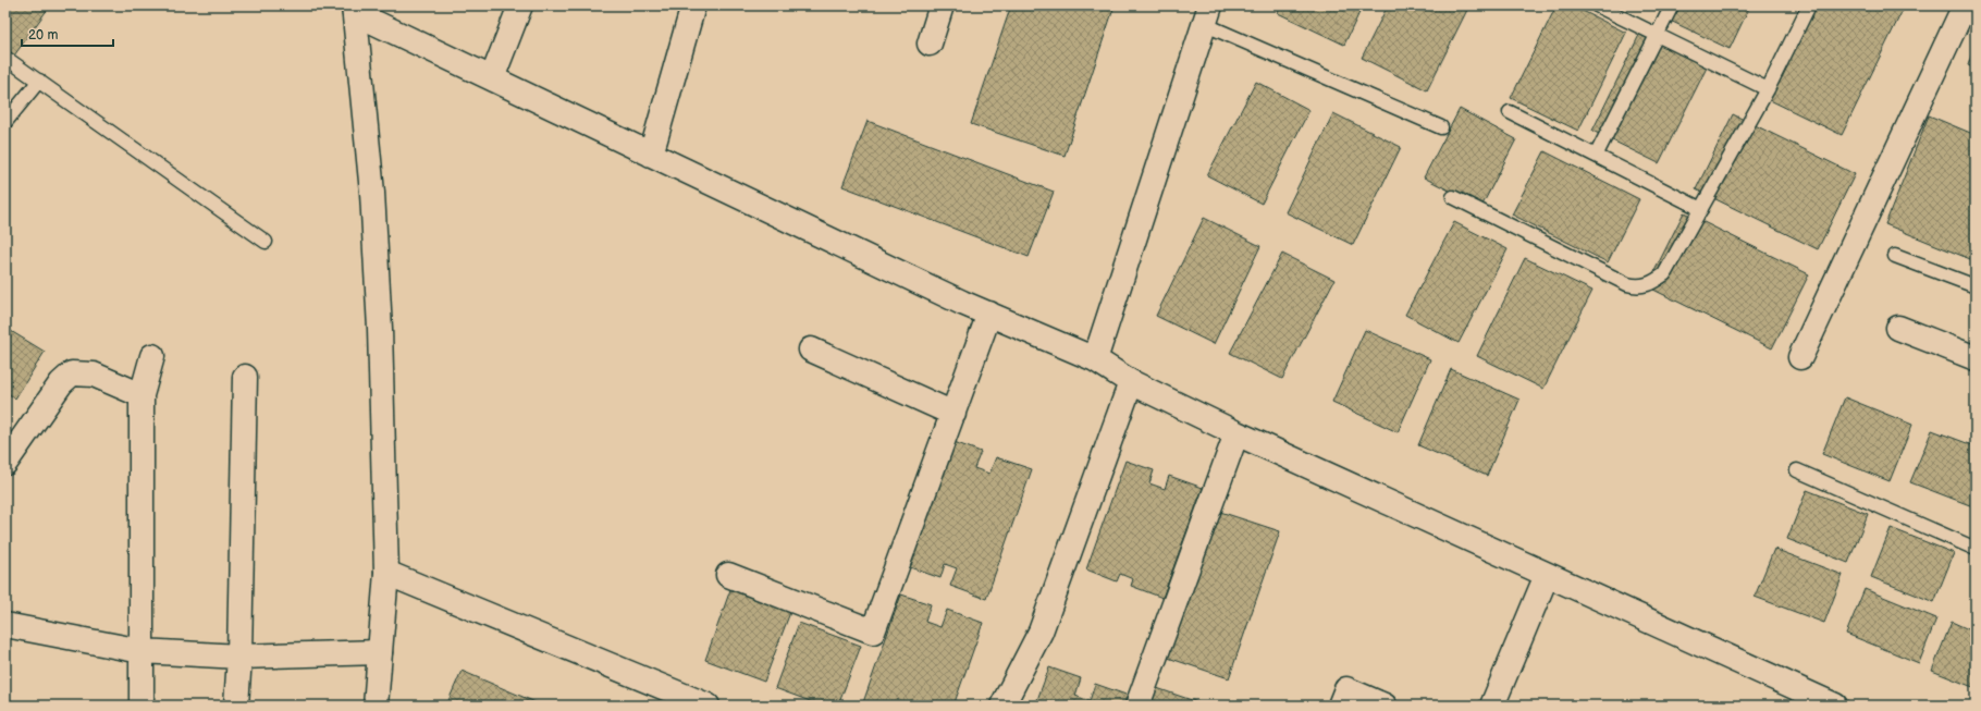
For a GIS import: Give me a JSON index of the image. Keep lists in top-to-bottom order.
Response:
{
  "scale_bar": "20 m"
}
